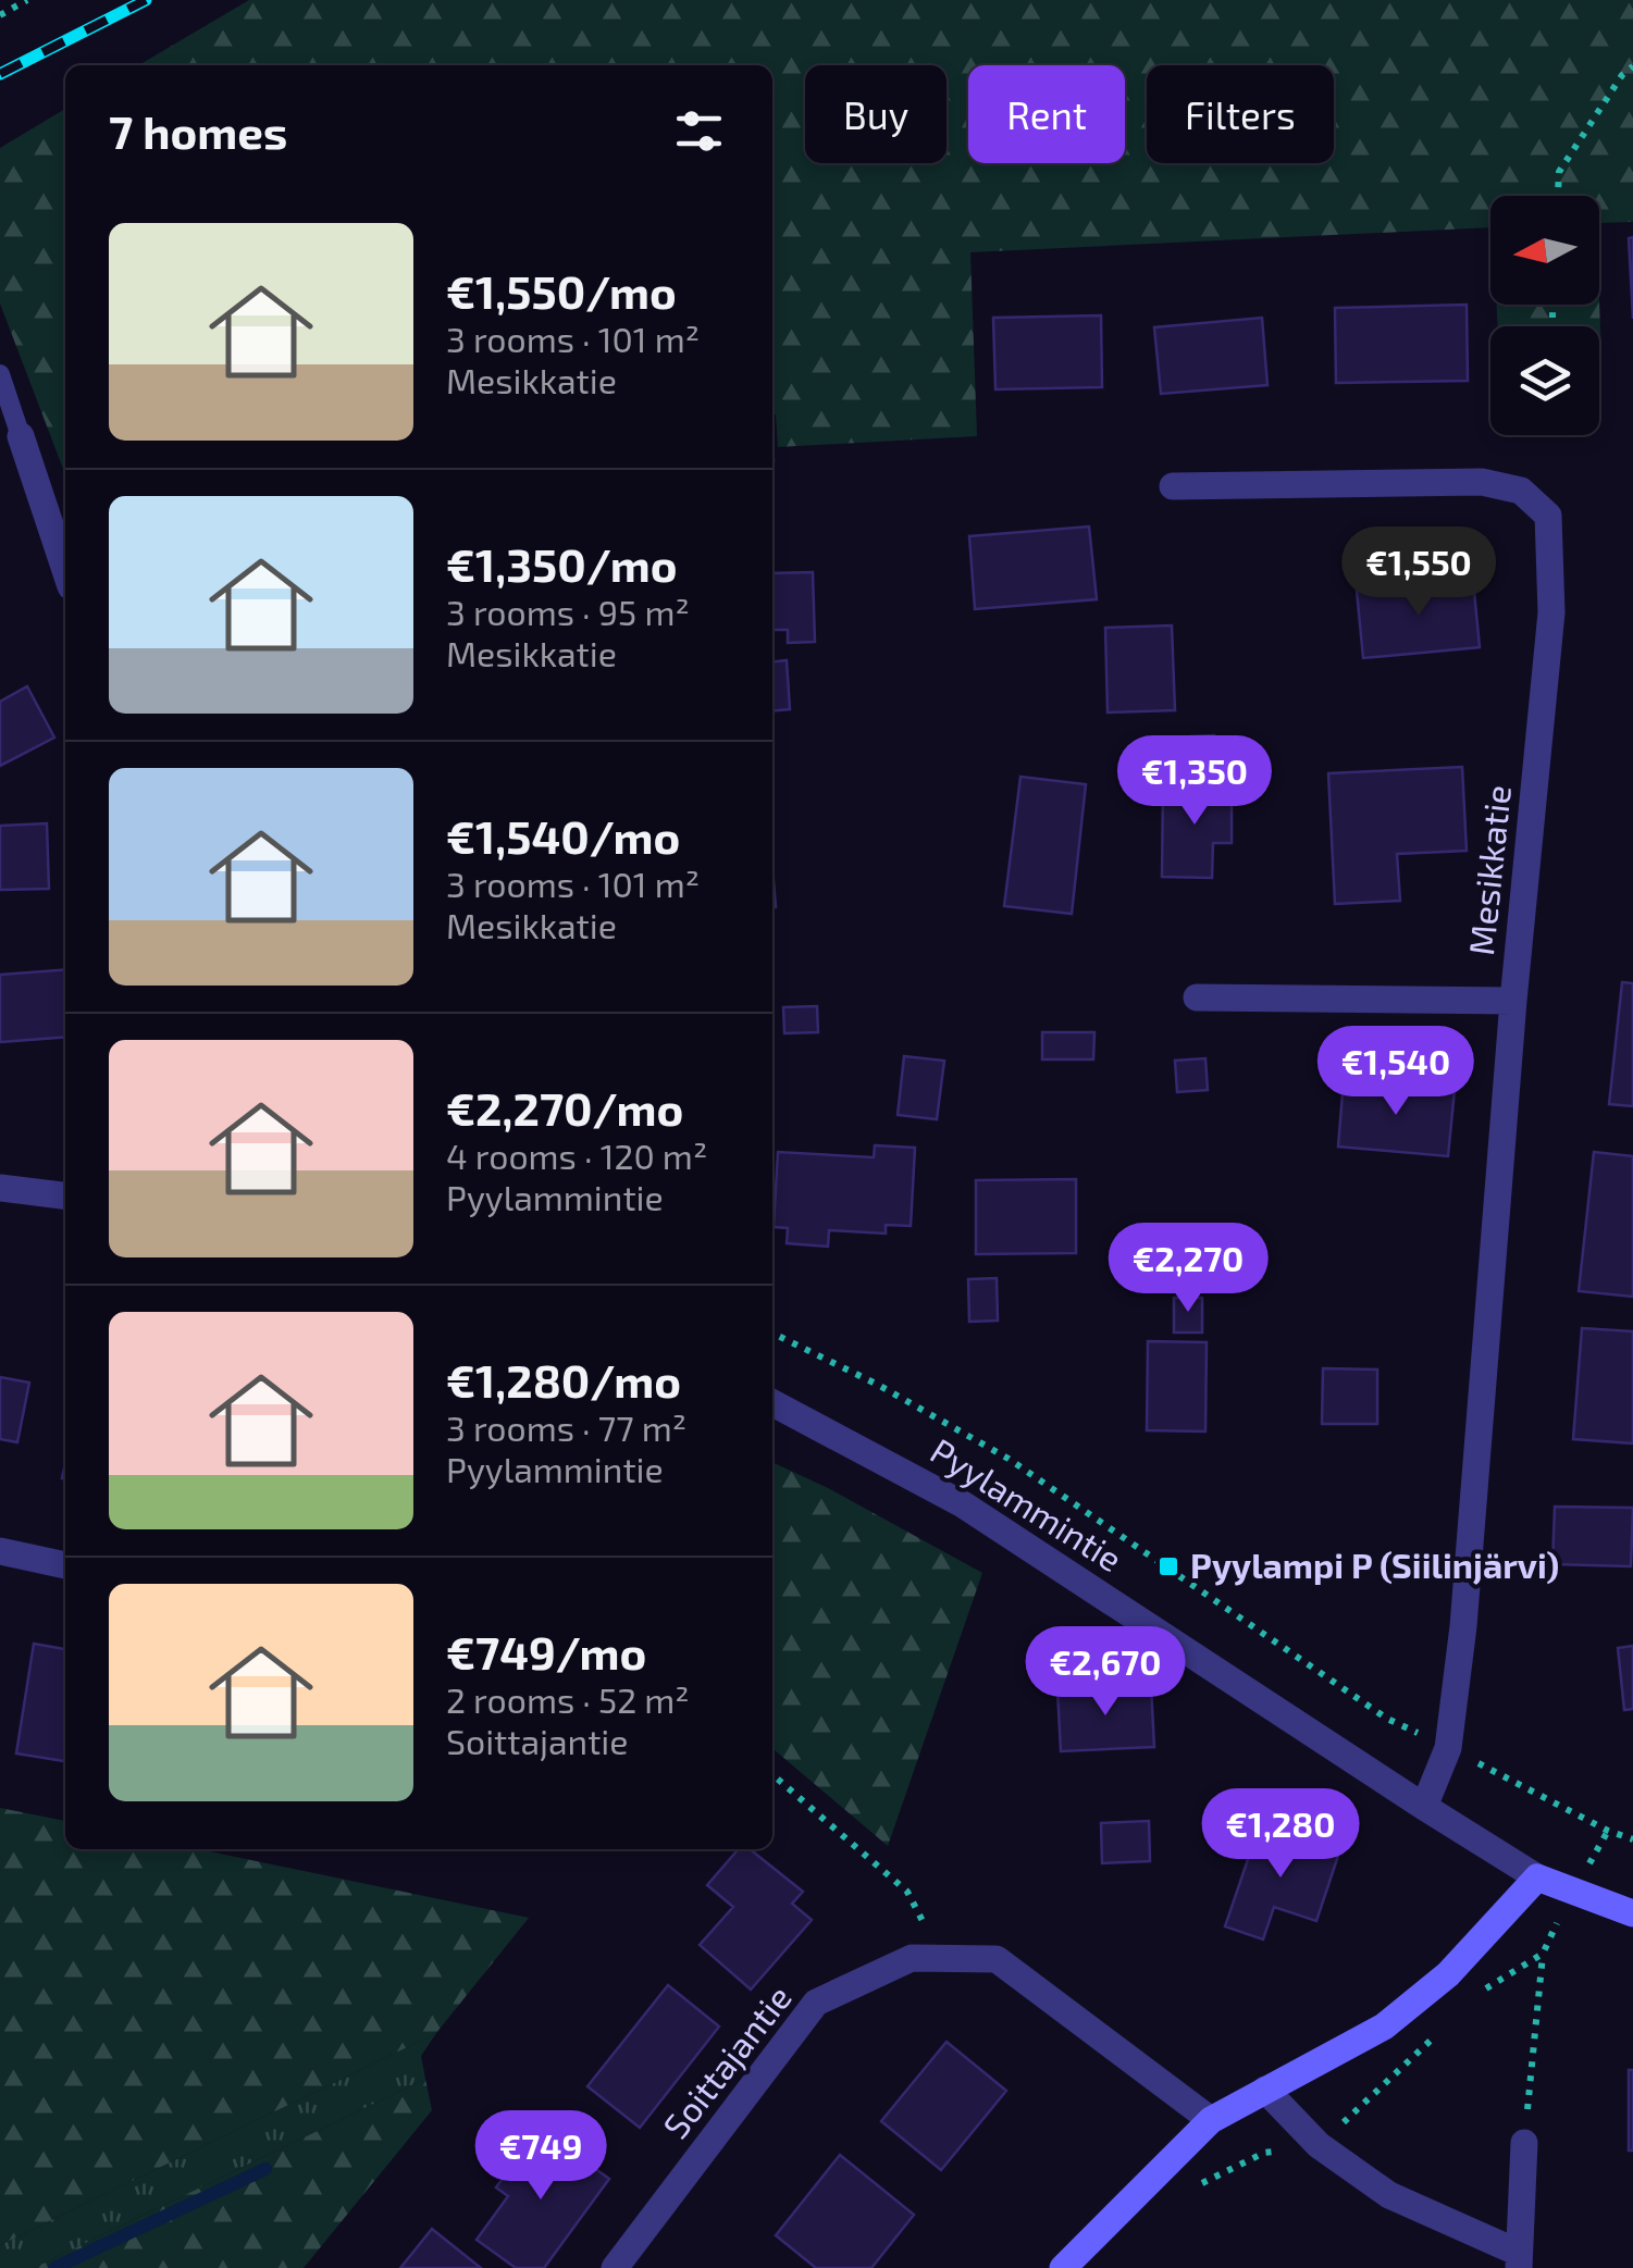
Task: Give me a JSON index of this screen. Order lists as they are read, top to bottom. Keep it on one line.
{"streets":{"street":["Mesikkatie","Pyylammintie","Soittajantie"]},"crossings":[["Mesikkatie","Pyylammintie"]],"places":{"transit":["Pyylampi P (Siilinjärvi)"]},"north":"left","page":{"chip":["Buy","Rent","Filters"],"heading":"7 homes","list":[{"name":"€1,550/mo","note":"3 rooms · 101 m² · Mesikkatie"},{"name":"€1,350/mo","note":"3 rooms · 95 m² · Mesikkatie"},{"name":"€1,540/mo","note":"3 rooms · 101 m² · Mesikkatie"},{"name":"€2,270/mo","note":"4 rooms · 120 m² · Pyylammintie"},{"name":"€1,280/mo","note":"3 rooms · 77 m² · Pyylammintie"},{"name":"€749/mo","note":"2 rooms · 52 m² · Soittajantie"}],"price":["€1,550","€1,350","€1,540","€2,270","€2,670","€1,280","€749"]}}
